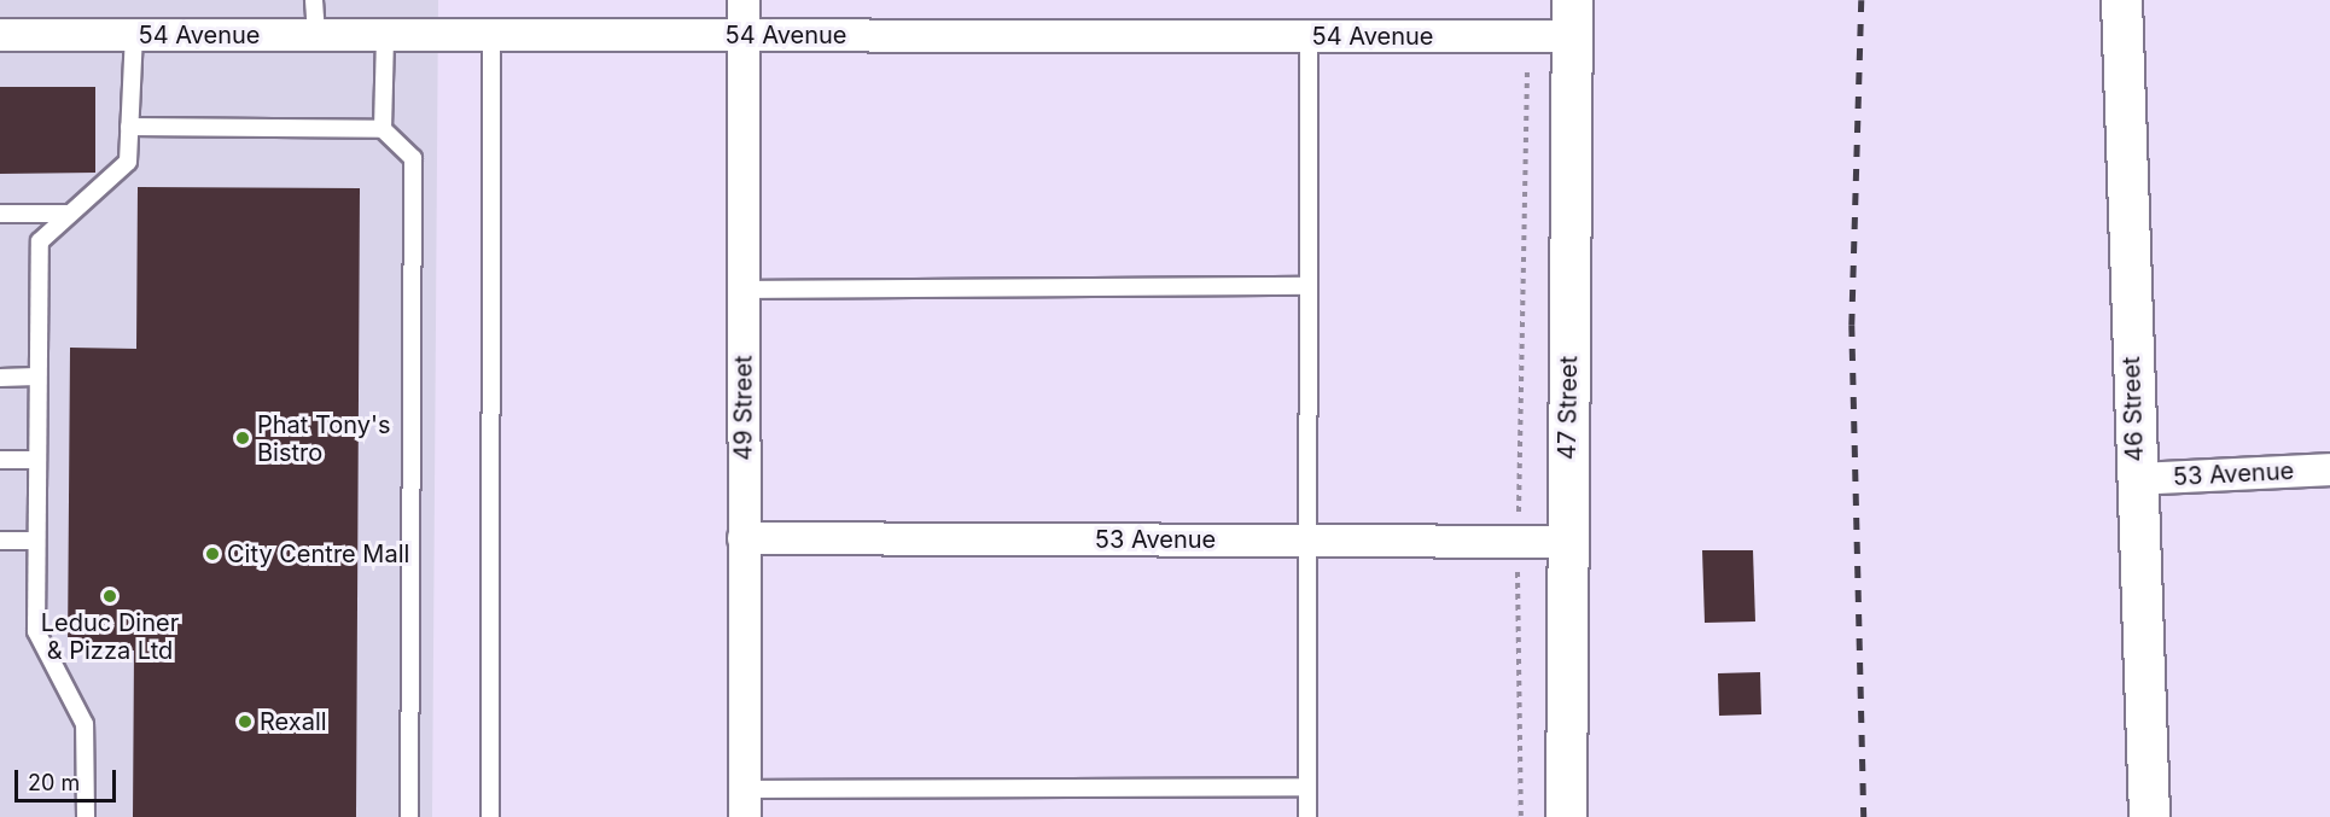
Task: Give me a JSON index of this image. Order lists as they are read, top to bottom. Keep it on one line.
{"streets":{"main road":["47 Street","46 Street"],"street":["54 Avenue","49 Street","53 Avenue"]},"crossings":[["54 Avenue","49 Street"],["54 Avenue","47 Street"],["49 Street","53 Avenue"],["47 Street","53 Avenue"],["46 Street","53 Avenue"]],"places":["Phat Tony's Bistro","City Centre Mall","Leduc Diner & Pizza Ltd","Rexall"],"scale_bar":"20 m"}
